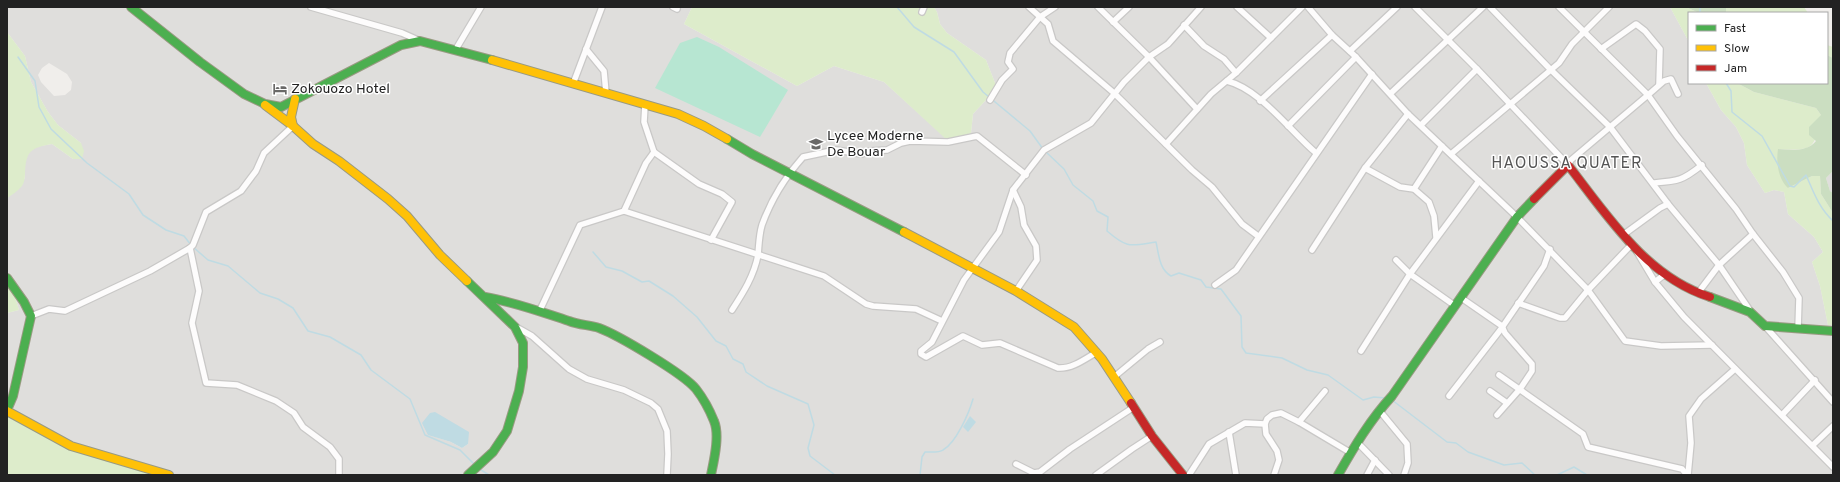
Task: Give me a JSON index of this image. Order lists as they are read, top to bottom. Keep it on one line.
{"districts":["HAOUSSA QUATER"],"places":{"hotel":["Zokouozo Hotel"],"school or university":["Lycee Moderne De Bouar"]},"legend":["Fast","Slow","Jam"]}
